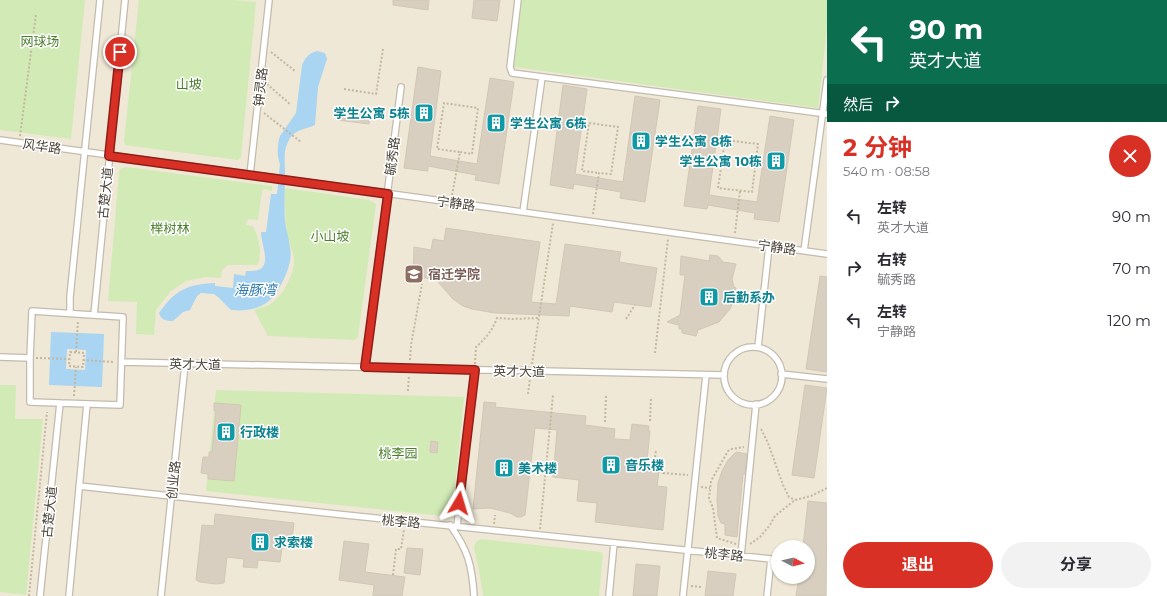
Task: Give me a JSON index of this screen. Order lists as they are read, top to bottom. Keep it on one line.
{"streets":{"lane":["钟灵路","风华路","毓秀路","古楚大道","宁静路","英才大道","创业路","桃李路"]},"crossings":[["钟灵路","宁静路"],["风华路","古楚大道"],["风华路","宁静路"],["毓秀路","宁静路"],["毓秀路","英才大道"],["古楚大道","宁静路"],["英才大道","创业路"],["创业路","桃李路"]],"water":["海豚湾"],"parks":["网球场","山坡","榉树林","小山坡","桃李园"],"places":{"building":["学生公寓 5栋","学生公寓 6栋","学生公寓 8栋","学生公寓 10栋","后勤系办","行政楼","音乐楼","美术楼","求索楼"],"school or university":["宿迁学院"]},"north":"right","page":{"turn":["90 m","英才大道"],"then":"然后","heading":["2 分钟","540 m · 08:58"],"list":[{"name":"左转","note":"英才大道","value":"90 m"},{"name":"右转","note":"毓秀路","value":"70 m"},{"name":"左转","note":"宁静路","value":"120 m"}],"buttons":["退出","分享"]}}
